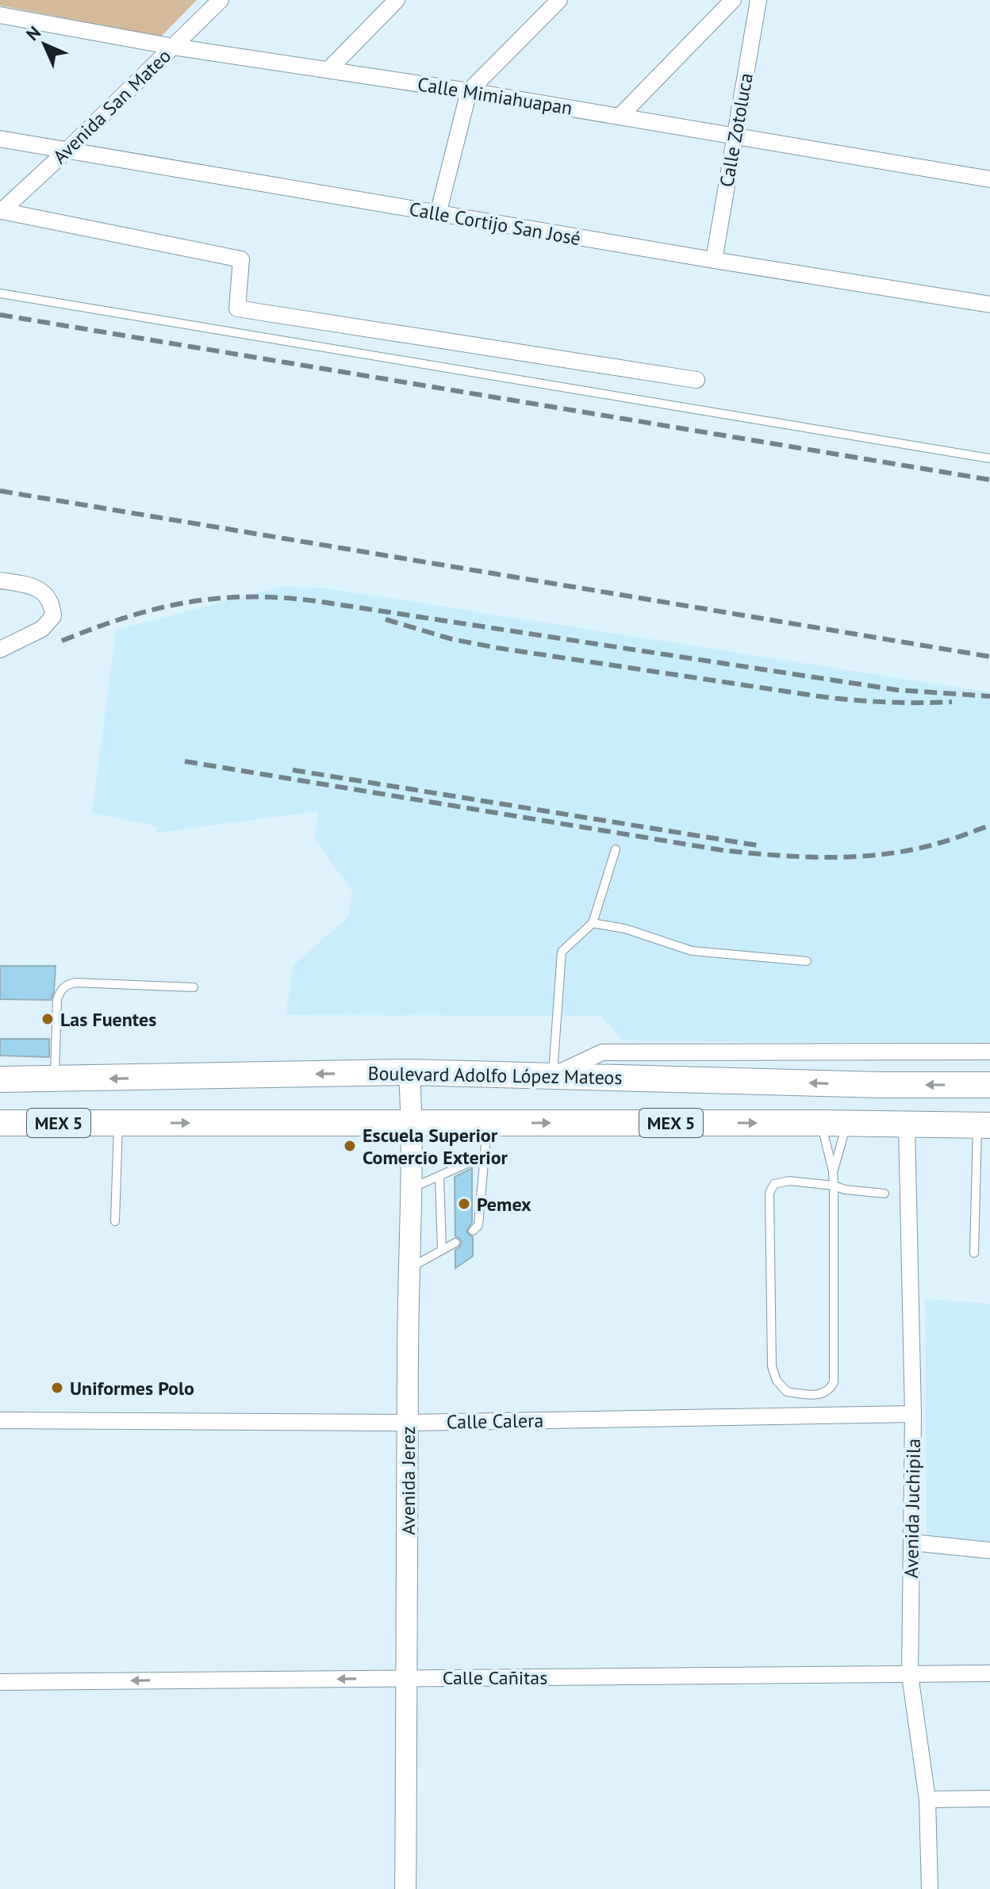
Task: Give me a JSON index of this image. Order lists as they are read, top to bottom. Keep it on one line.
{"streets":{"main road":["Boulevard Adolfo López Mateos","MEX 5"],"street":["Calle Mimiahuapan","Avenida San Mateo","Calle Zotoluca","Calle Cortijo San José","Calle Calera","Avenida Jerez","Avenida Juchipila","Calle Cañitas"]},"crossings":[["Calle Mimiahuapan","Avenida San Mateo"],["Calle Mimiahuapan","Calle Zotoluca"],["Avenida San Mateo","Calle Cortijo San José"],["Calle Zotoluca","Calle Cortijo San José"],["Boulevard Adolfo López Mateos","Avenida Jerez"],["MEX 5","Avenida Jerez"],["MEX 5","Avenida Juchipila"],["Calle Calera","Avenida Jerez"],["Calle Calera","Avenida Juchipila"],["Avenida Jerez","Calle Cañitas"],["Avenida Juchipila","Calle Cañitas"]],"one_way":["Calle Cañitas"],"places":["Las Fuentes","Escuela Superior Comercio Exterior","Pemex","Uniformes Polo"],"north":"top left"}
